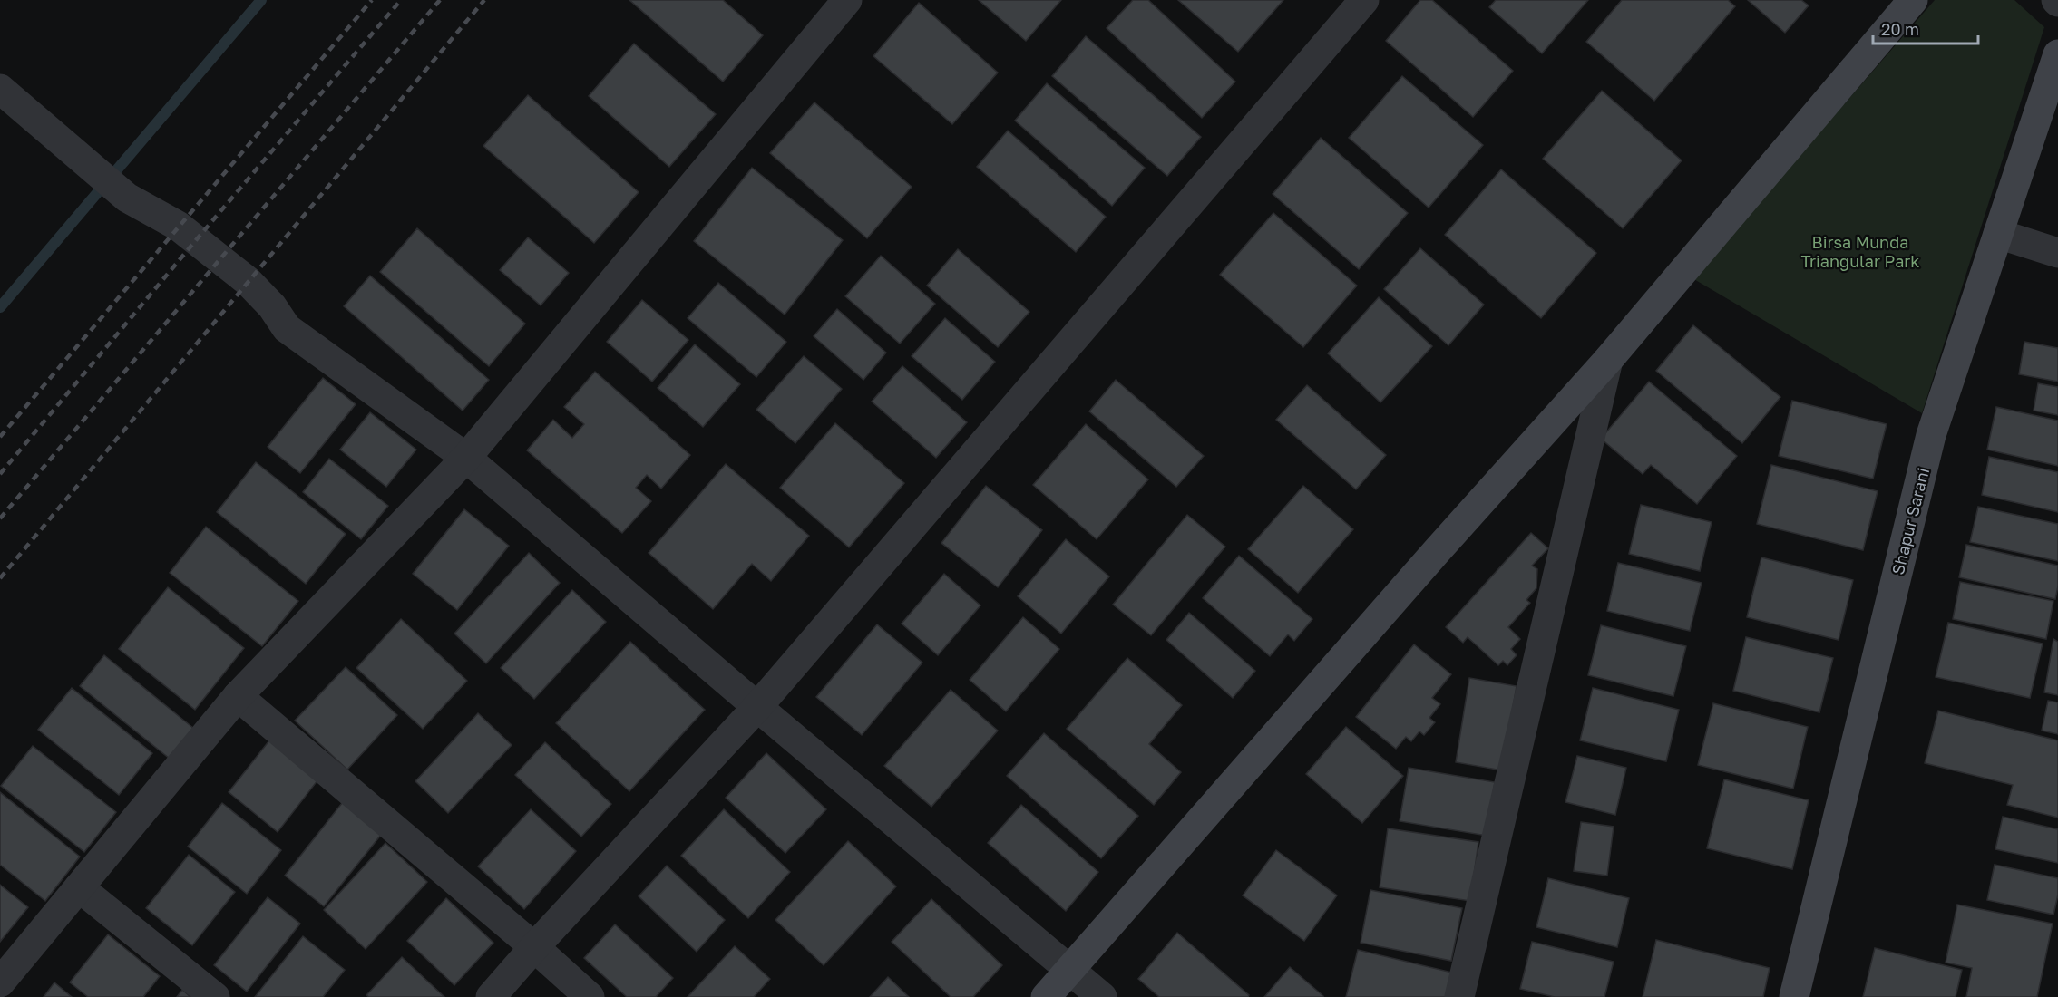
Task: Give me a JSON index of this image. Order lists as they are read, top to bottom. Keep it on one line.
{"streets":{"street":["Shapur Sarani"]},"parks":["Birsa Munda Triangular Park"],"scale_bar":"20 m"}
